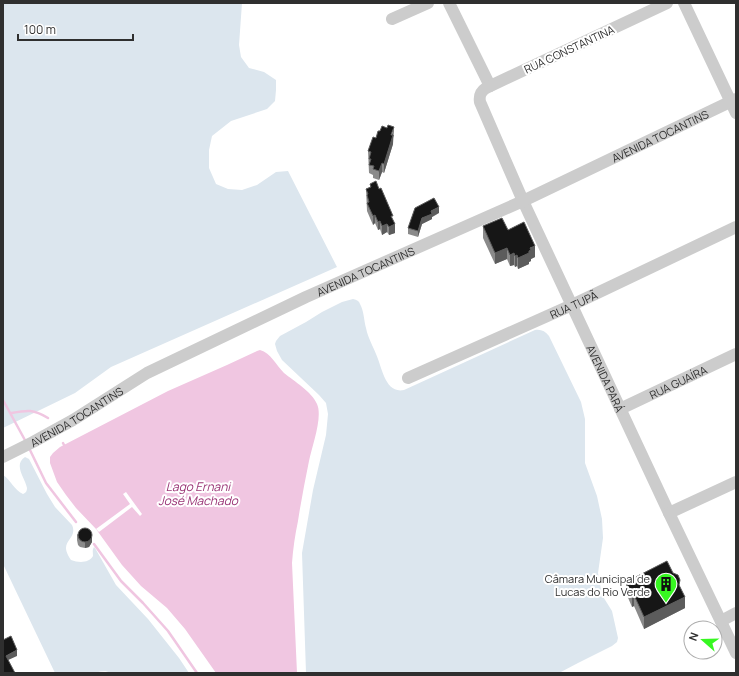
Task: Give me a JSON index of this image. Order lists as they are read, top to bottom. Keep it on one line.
{"streets":{"street":["RUA CONSTANTINA","AVENIDA TOCANTINS","RUA TUPÃ","AVENIDA PARÁ","RUA GUAÍRA"]},"crossings":[["RUA CONSTANTINA","AVENIDA PARÁ"],["AVENIDA TOCANTINS","AVENIDA PARÁ"],["RUA TUPÃ","AVENIDA PARÁ"],["AVENIDA PARÁ","RUA GUAÍRA"]],"water":["Lago Ernani José Machado"],"places":{"building":["Câmara Municipal de Lucas do Rio Verde"]},"scale_bar":"100 m","north":"left"}
